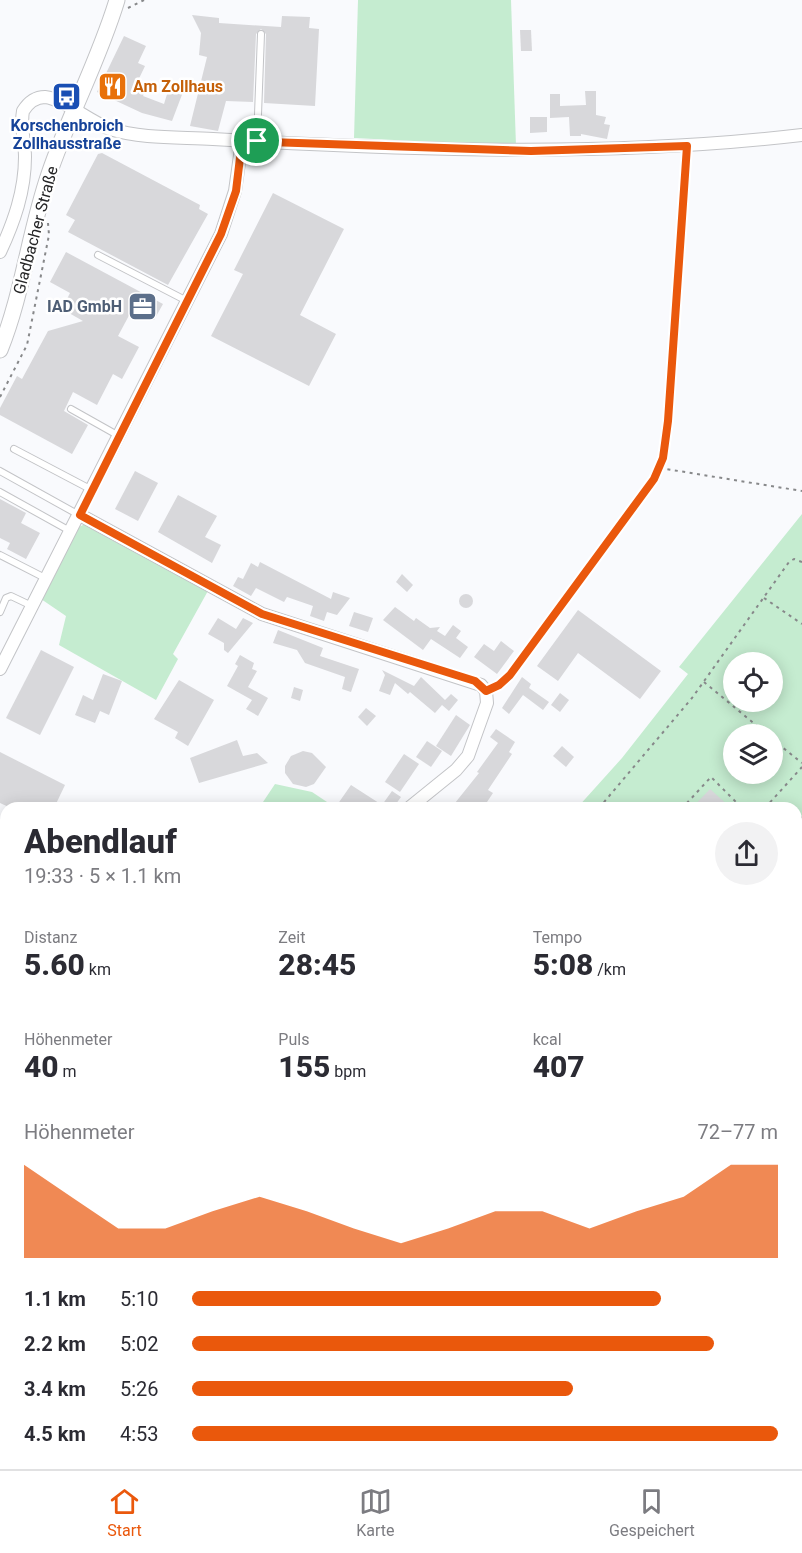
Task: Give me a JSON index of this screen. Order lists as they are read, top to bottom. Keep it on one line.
{"streets":{"street":["Gladbacher Straße"]},"places":{"restaurant":["Am Zollhaus"],"bus stop":["Korschenbroich Zollhausstraße"],"office":["IAD GmbH"]},"page":{"heading":["Abendlauf","19:33 · 5 × 1.1 km"],"stats":[["Distanz","5.60 km"],["Zeit","28:45"],["Tempo","5:08 /km"],["Höhenmeter","40 m"],["Puls","155 bpm"],["kcal","407"]],"chart":["Höhenmeter","72–77 m"],"list":[{"name":"1.1 km","note":"5:10"},{"name":"2.2 km","note":"5:02"},{"name":"3.4 km","note":"5:26"},{"name":"4.5 km","note":"4:53"}],"tabs":["Start","Karte","Gespeichert"]}}
